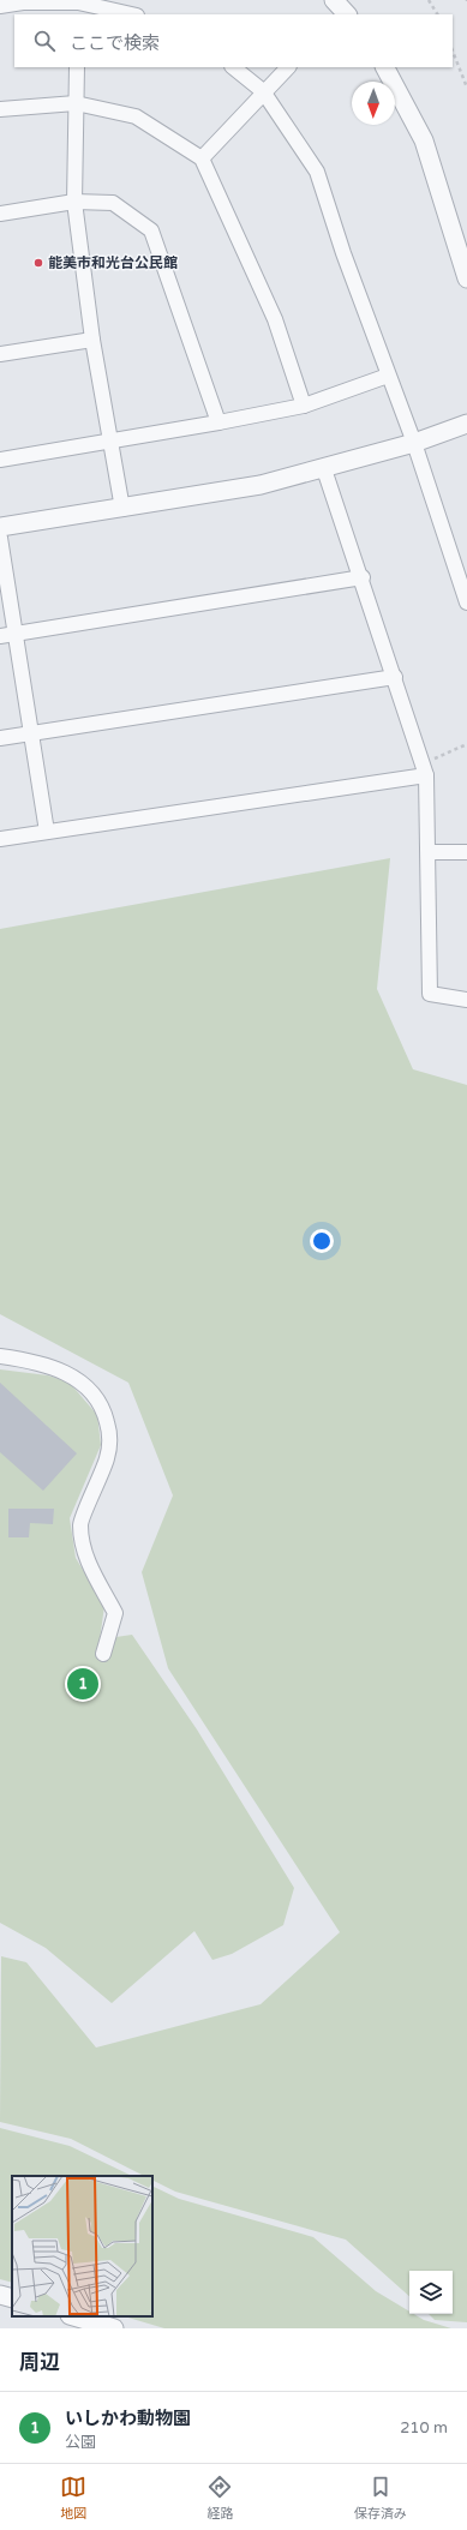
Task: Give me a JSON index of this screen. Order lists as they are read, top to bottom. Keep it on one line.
{"places":["能美市和光台公民館"],"north":"bottom","page":{"search":"ここで検索","pins":"1","heading":"周辺","list":[{"mark":"1","name":"いしかわ動物園","note":"公園","value":"210 m"}],"nav":["地図","経路","保存済み"]}}
